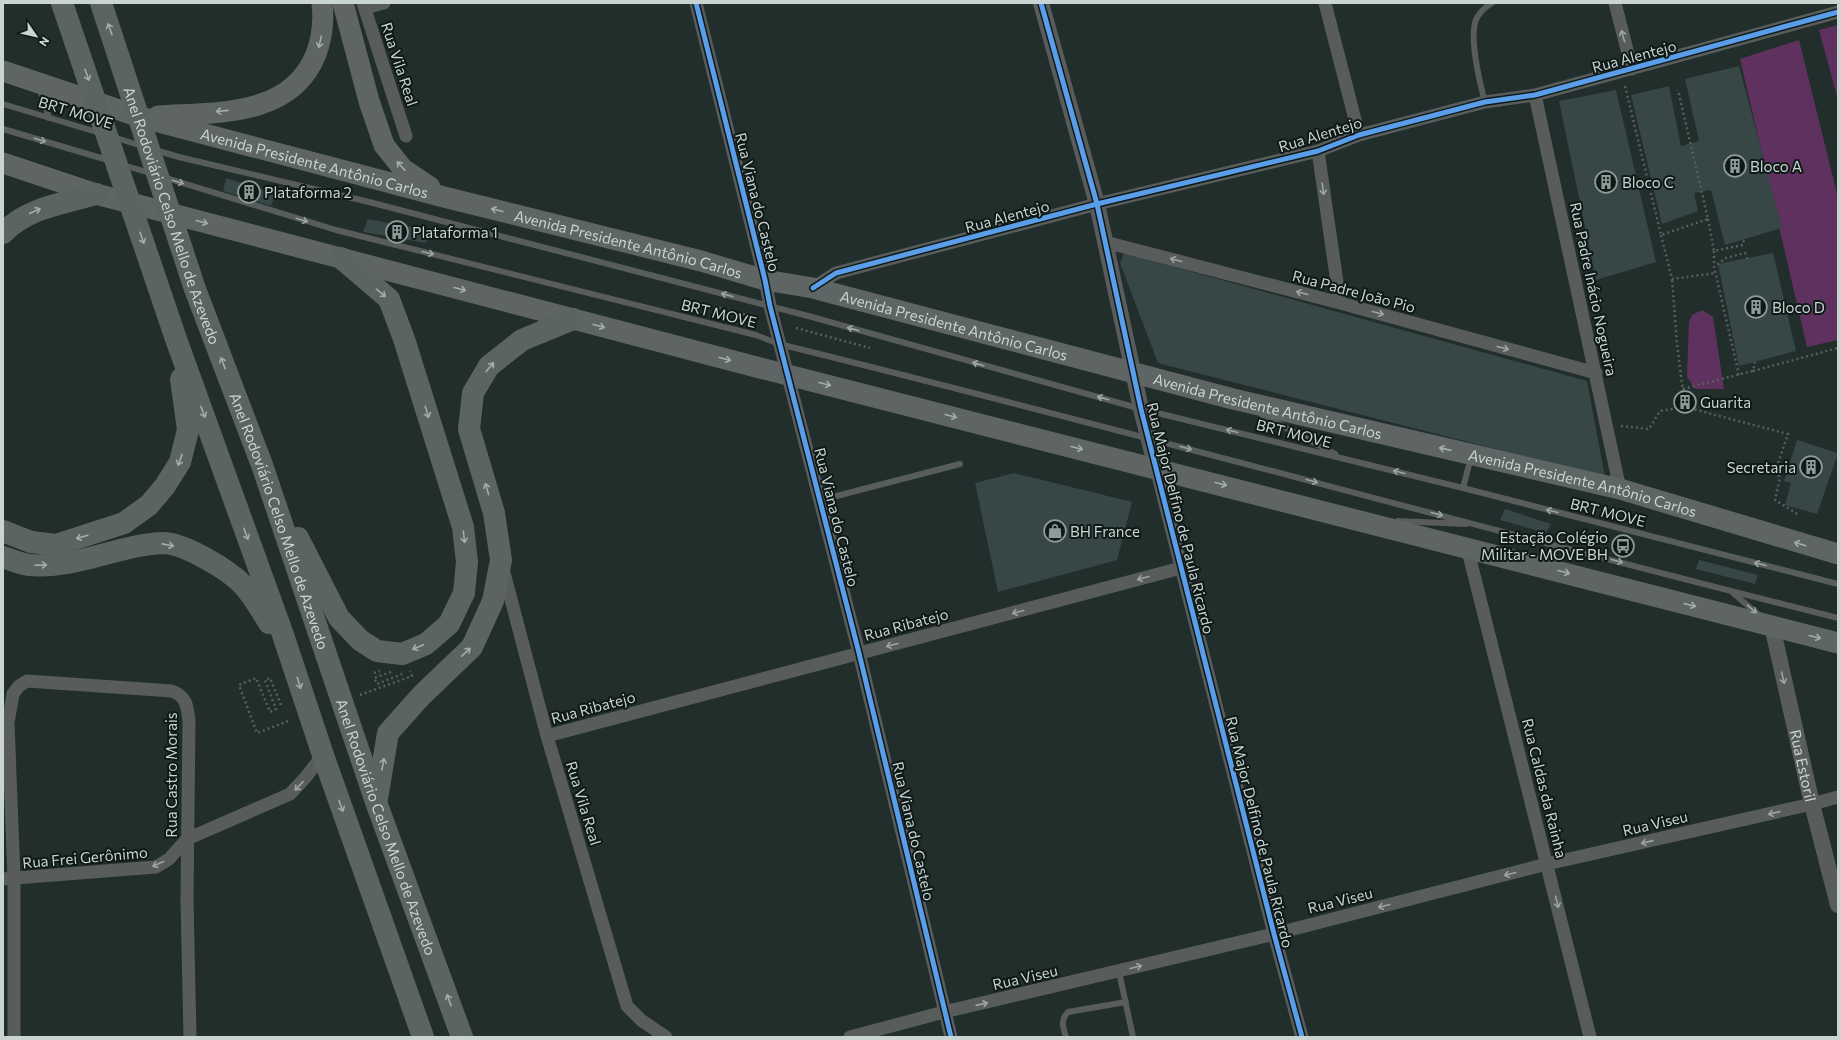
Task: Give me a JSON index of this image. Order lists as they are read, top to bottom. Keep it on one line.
{"streets":{"highway":["Avenida Presidente Antônio Carlos","Anel Rodoviário Celso Mello de Azevedo"],"street":["Rua Alentejo","Rua Vila Real","Rua Viana do Castelo","Rua Padre Inácio Nogueira","Rua Padre João Pio","Rua Major Delfino de Paula Ricardo","Rua Ribatejo","Rua Estoril","Rua Castro Morais","Rua Caldas da Rainha","Rua Viseu","Rua Frei Gerônimo"],"lane":["BRT MOVE"]},"crossings":[["Rua Alentejo","Avenida Presidente Antônio Carlos"],["Rua Alentejo","Rua Padre Inácio Nogueira"],["Rua Alentejo","Rua Major Delfino de Paula Ricardo"],["Rua Vila Real","Rua Ribatejo"],["BRT MOVE","Rua Viana do Castelo"],["BRT MOVE","Rua Major Delfino de Paula Ricardo"],["BRT MOVE","Rua Estoril"],["Avenida Presidente Antônio Carlos","Rua Viana do Castelo"],["Avenida Presidente Antônio Carlos","Rua Padre Inácio Nogueira"],["Avenida Presidente Antônio Carlos","Rua Major Delfino de Paula Ricardo"],["Rua Viana do Castelo","Rua Ribatejo"],["Rua Viana do Castelo","Rua Viseu"],["Rua Padre Inácio Nogueira","Rua Padre João Pio"],["Rua Padre João Pio","Rua Major Delfino de Paula Ricardo"],["Rua Major Delfino de Paula Ricardo","Rua Ribatejo"],["Rua Major Delfino de Paula Ricardo","Rua Viseu"],["Rua Estoril","Rua Viseu"],["Rua Castro Morais","Rua Frei Gerônimo"],["Rua Caldas da Rainha","Rua Viseu"]],"one_way":["Rua Ribatejo","Rua Estoril","Rua Caldas da Rainha","Rua Frei Gerônimo"],"places":{"building":["Bloco A","Bloco C","Plataforma 2","Plataforma 1","Bloco D","Guarita","Secretaria"],"shop":["BH France"],"bus stop":["Estação Colégio Militar - MOVE BH"]},"north":"bottom right"}
